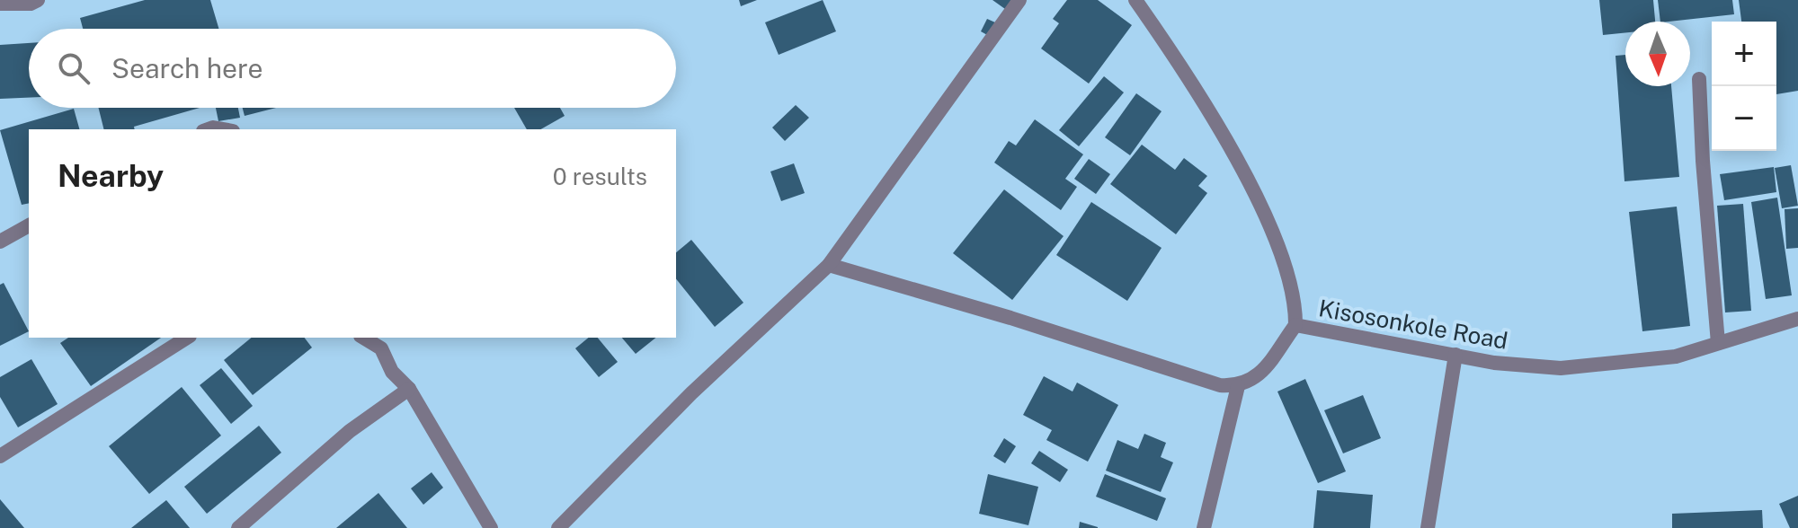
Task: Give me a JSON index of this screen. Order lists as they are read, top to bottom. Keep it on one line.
{"streets":{"street":["Kisosonkole Road"]},"north":"bottom","page":{"map_buttons":["+","−"],"search":"Search here","heading":["Nearby","0 results"]}}
